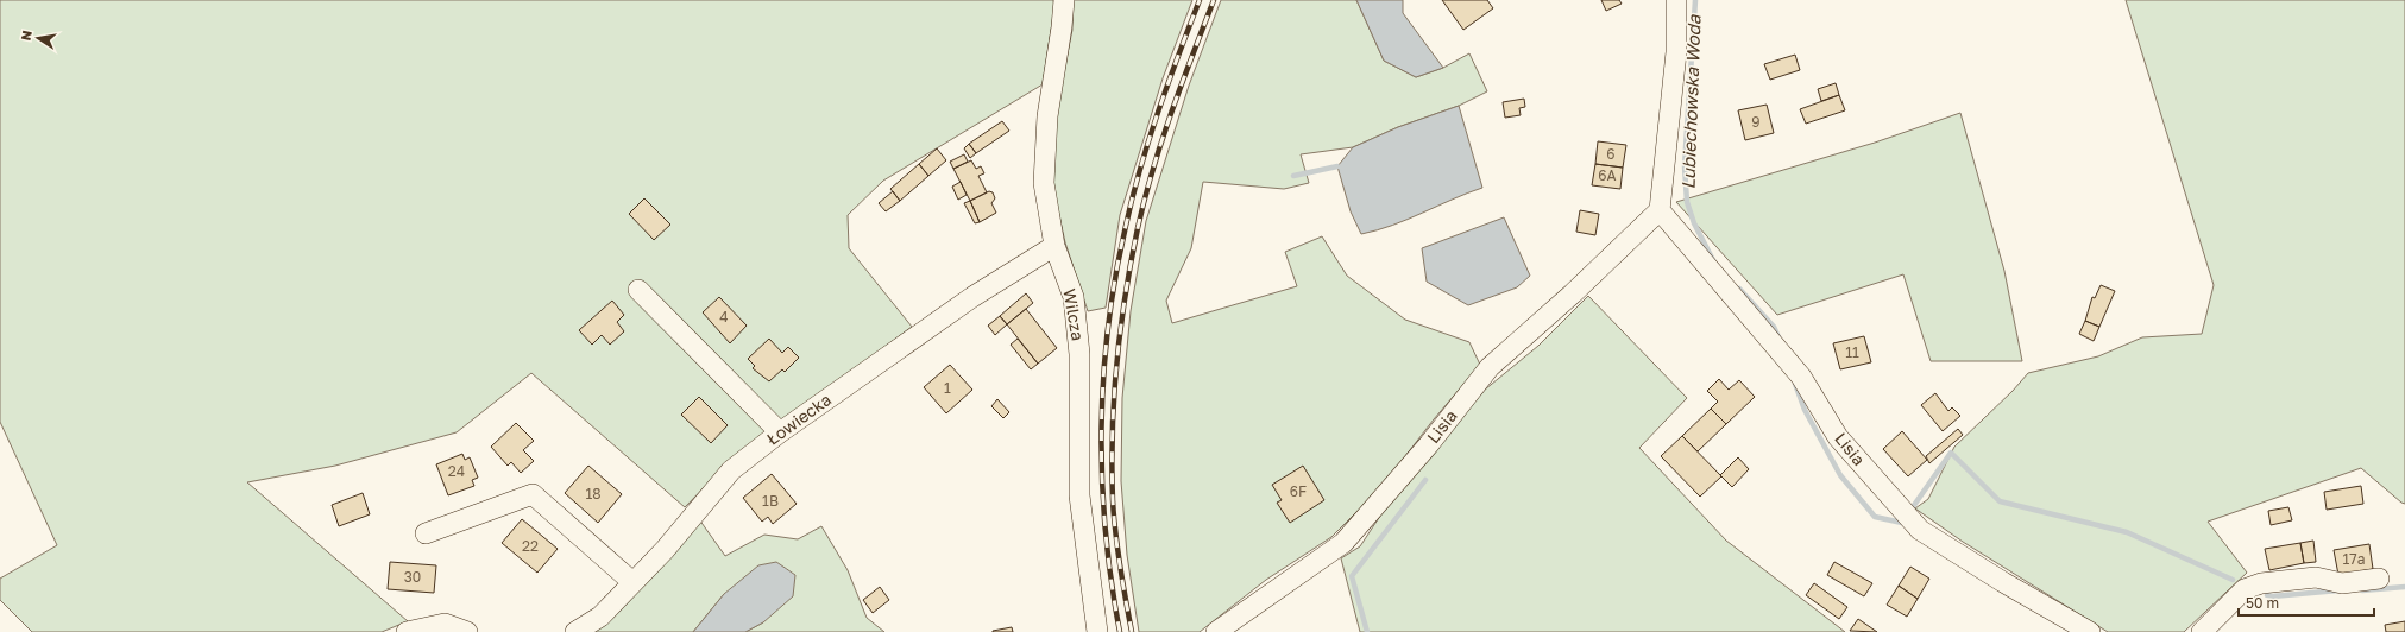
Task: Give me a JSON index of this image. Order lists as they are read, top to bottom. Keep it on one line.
{"streets":{"street":["Wilcza","Łowiecka","Lisia"]},"crossings":[["Wilcza","Łowiecka"]],"water":["Lubiechowska Woda"],"house_numbers":["9","6","6A","4","11","1","24","6F","18","1B","22","17a","30"],"scale_bar":"50 m","north":"left"}
